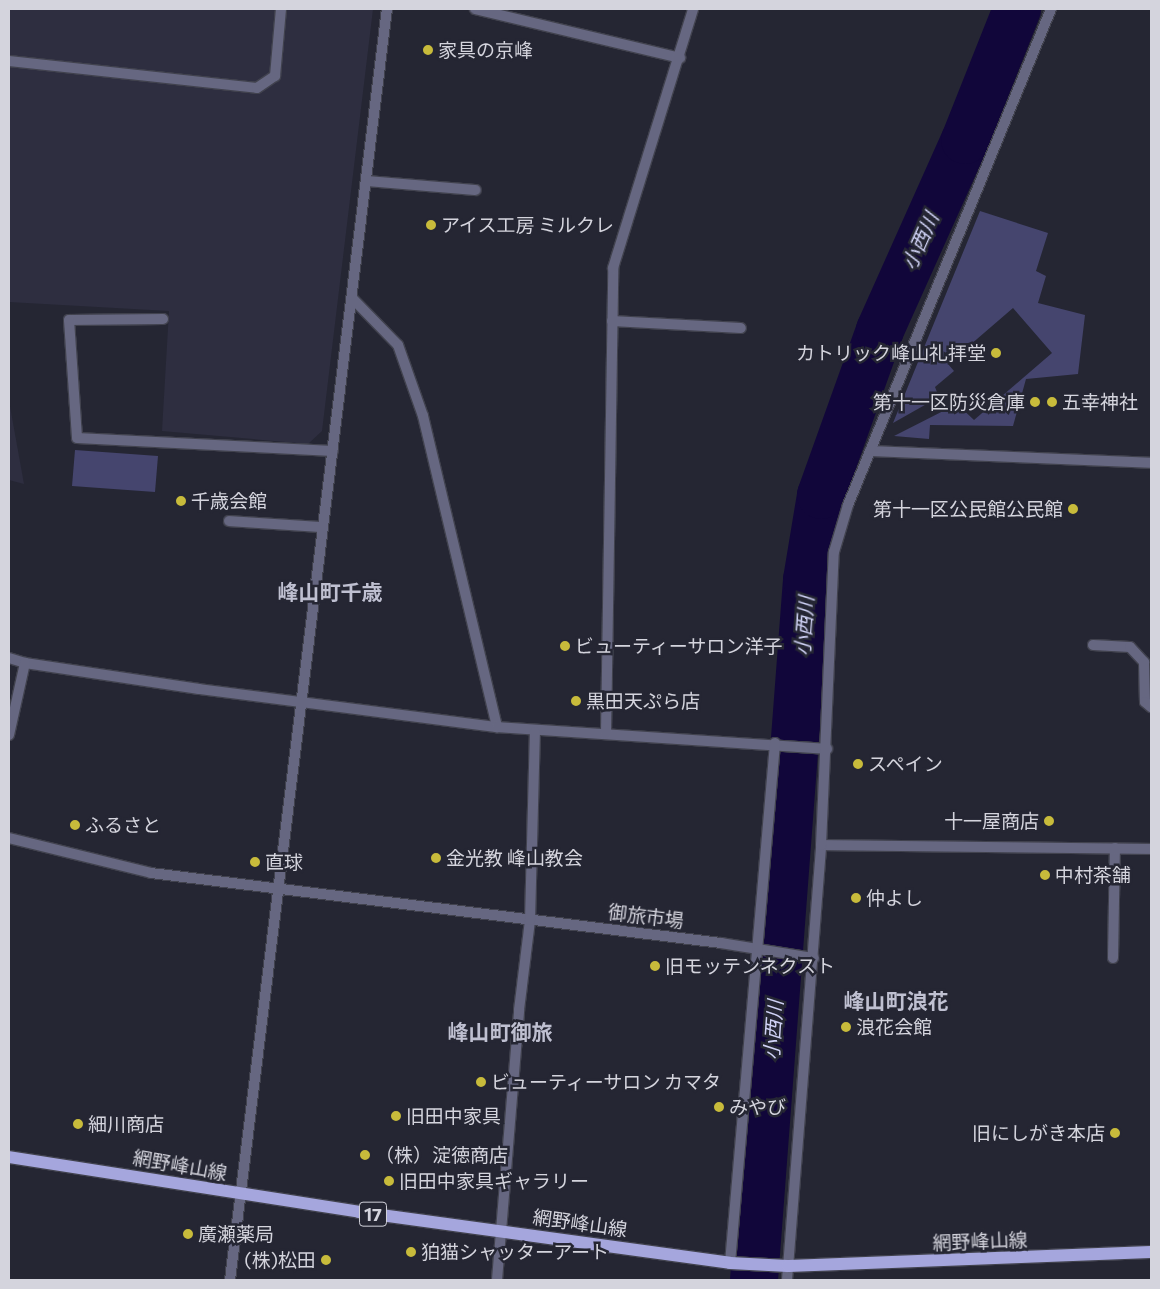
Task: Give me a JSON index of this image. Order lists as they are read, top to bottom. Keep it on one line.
{"streets":{"main road":["網野峰山線","17"],"street":["御旅市場"]},"districts":["峰山町千歳","峰山町浪花","峰山町御旅"],"water":["小西川"],"places":["家具の京峰","アイス工房 ミルクレ","カトリック峰山礼拝堂","第十一区防災倉庫","五幸神社","千歳会館","第十一区公民館公民館","ビューティーサロン洋子","黒田天ぷら店","スペイン","十一屋商店","ふるさと","金光教 峰山教会","直球","中村茶舗","仲よし","旧モッテンネクスト","浪花会館","ビューティーサロン カマタ","みやび","旧田中家具","細川商店","旧にしがき本店","（株）淀徳商店","旧田中家具ギャラリー","廣瀬薬局","狛猫シャッターアート","(株)松田"]}
